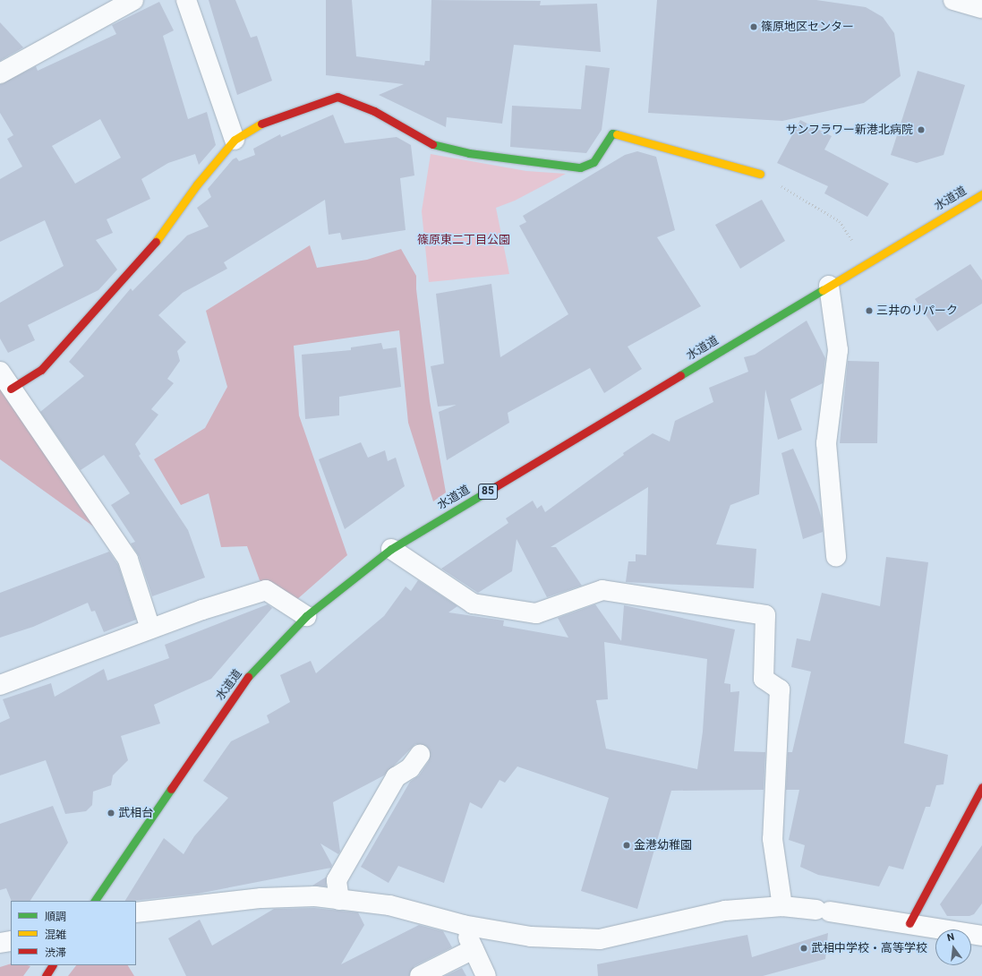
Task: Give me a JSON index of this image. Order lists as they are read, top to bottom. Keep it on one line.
{"streets":{"main road":["水道道","85"]},"parks":["篠原東二丁目公園"],"places":["篠原地区センター","サンフラワー新港北病院","三井のリパーク","武相台","金港幼稚園","武相中学校・高等学校"],"legend":["順調","混雑","渋滞"],"north":"top"}
